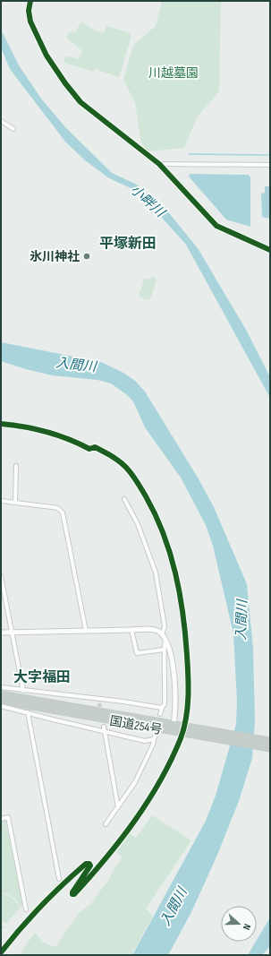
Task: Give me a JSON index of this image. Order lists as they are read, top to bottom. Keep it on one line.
{"streets":{"highway":["国道254号"]},"districts":["平塚新田","大字福田"],"water":["小畔川","入間川"],"parks":["川越墓園"],"places":["氷川神社"],"north":"right"}
